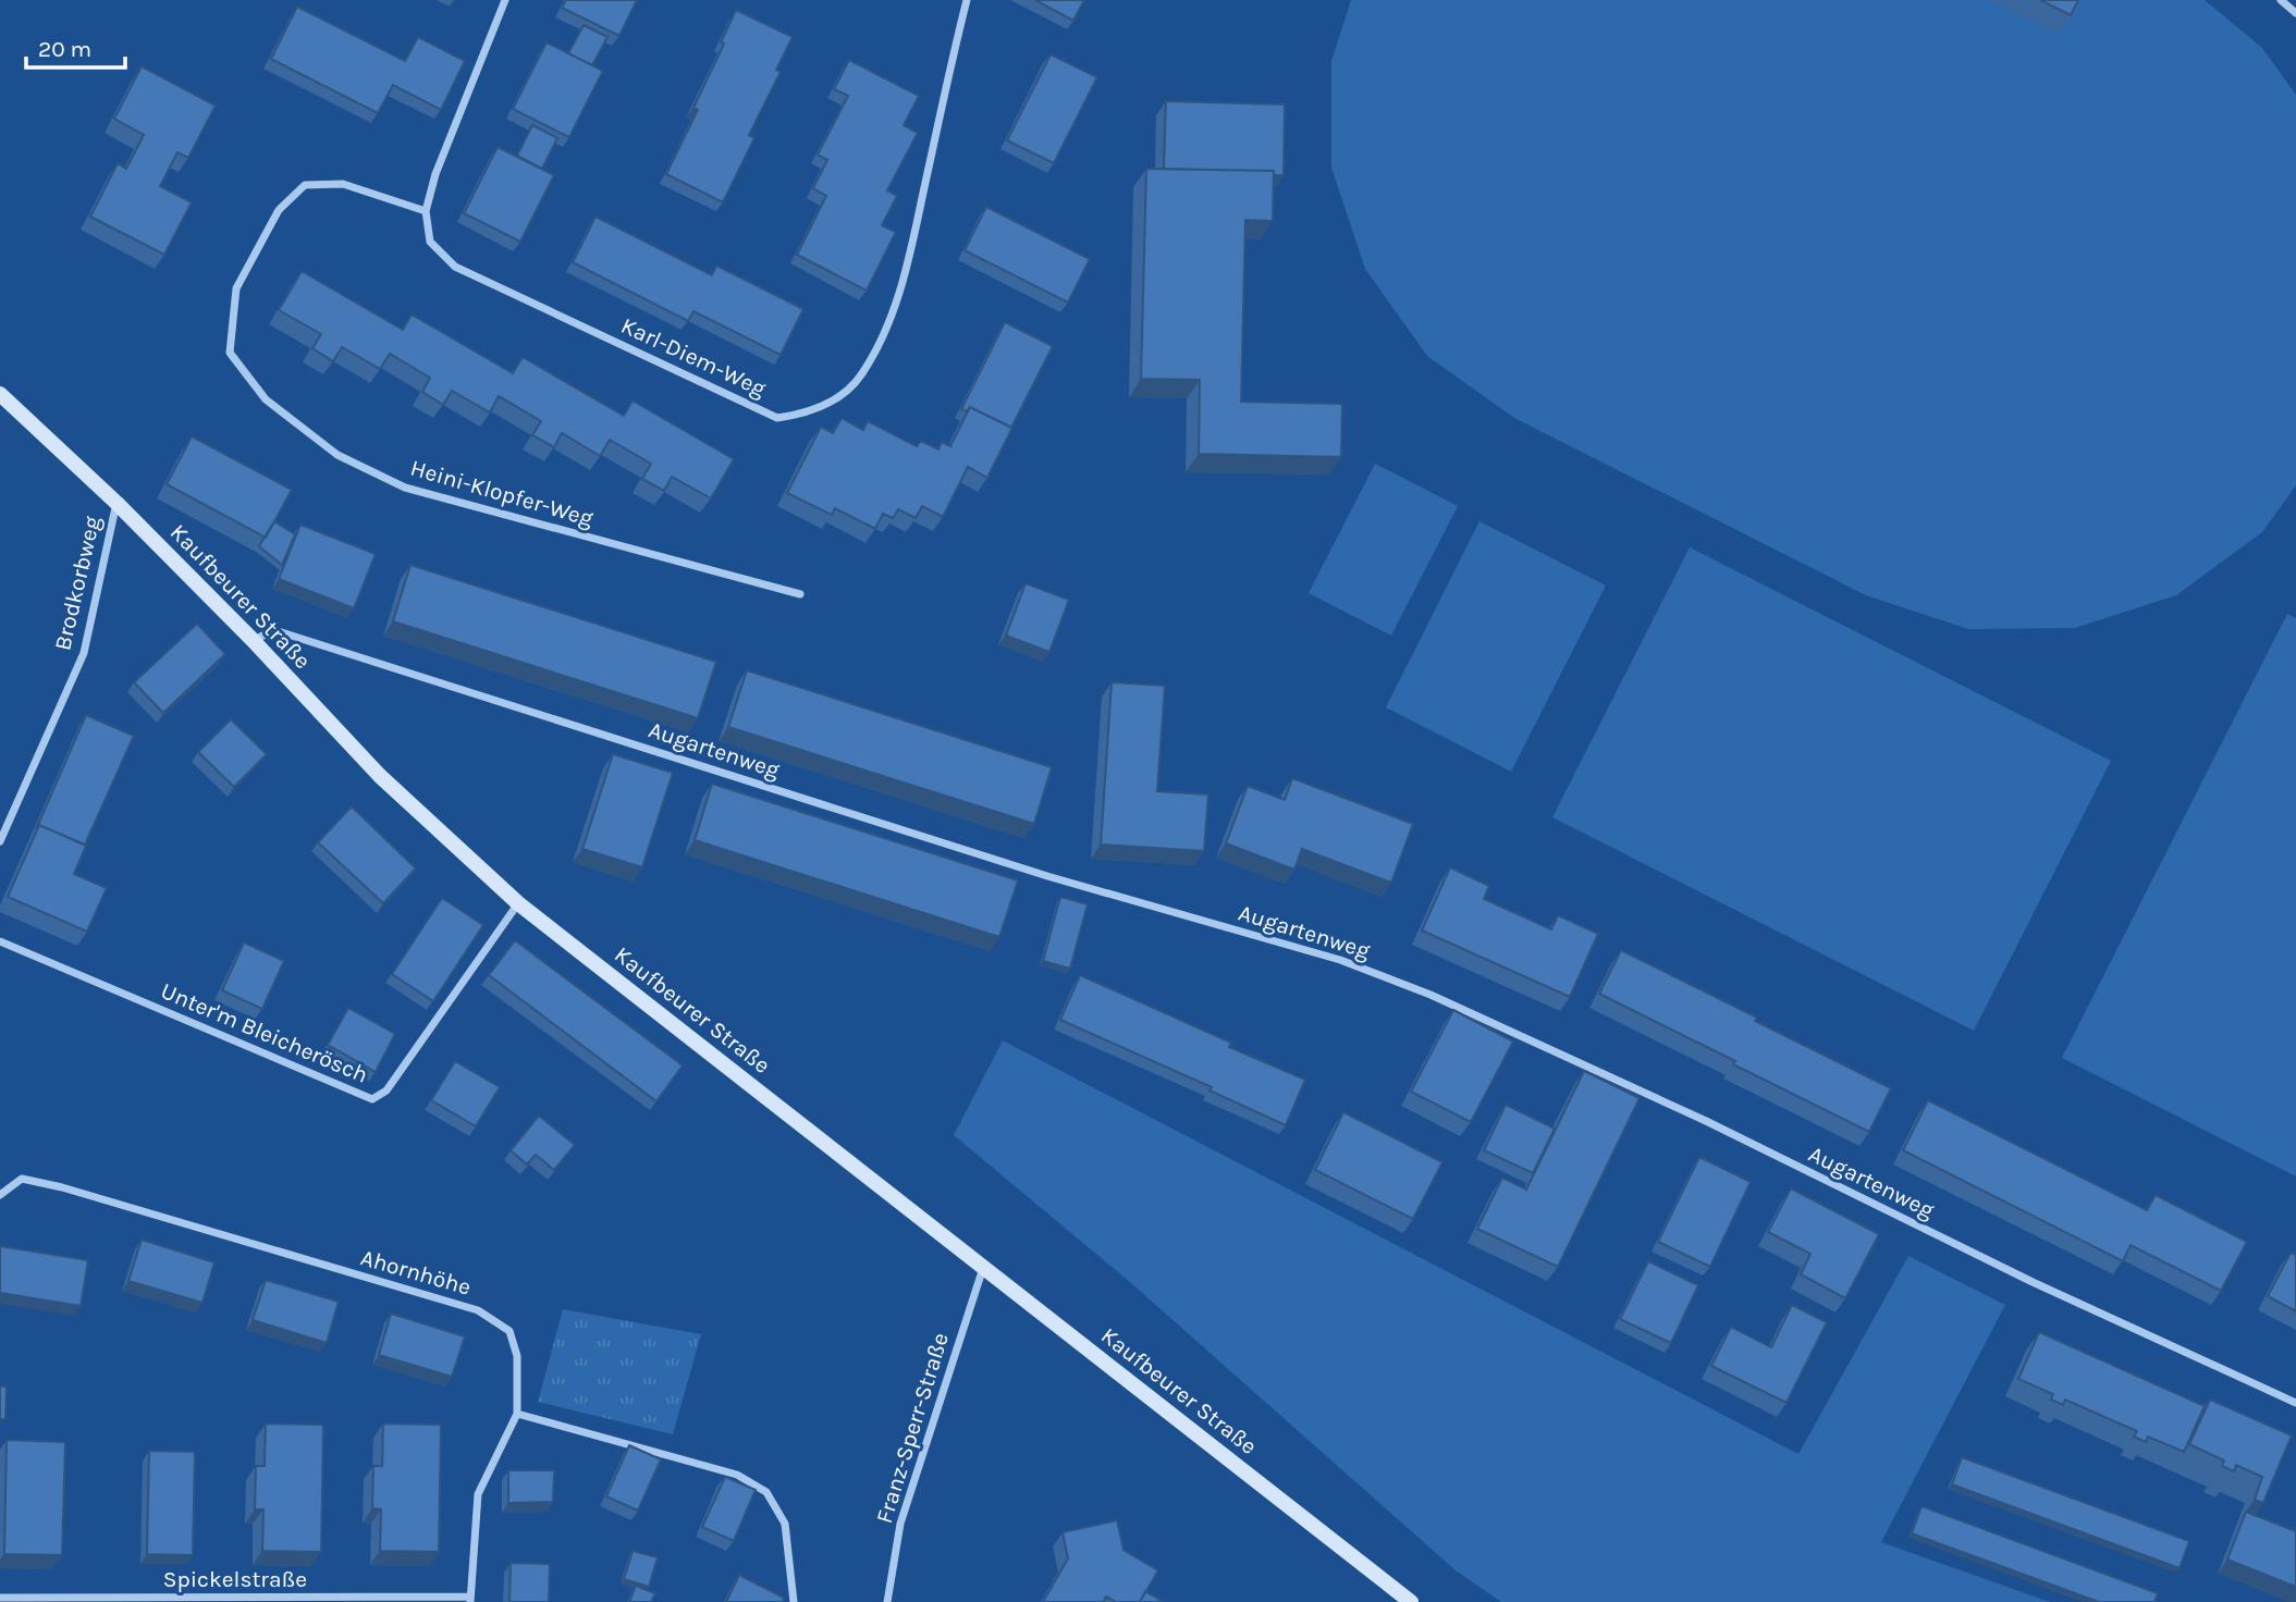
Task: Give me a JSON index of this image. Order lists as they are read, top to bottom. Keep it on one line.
{"streets":{"street":["Karl-Diem-Weg","Heini-Klopfer-Weg","Brodkorbweg","Kaufbeurer Straße","Augartenweg","Unter'm Bleicherösch","Ahornhöhe","Franz-Sperr-Straße","Spickelstraße"]},"crossings":[["Karl-Diem-Weg","Heini-Klopfer-Weg"],["Brodkorbweg","Kaufbeurer Straße"],["Kaufbeurer Straße","Augartenweg"],["Kaufbeurer Straße","Unter'm Bleicherösch"],["Kaufbeurer Straße","Franz-Sperr-Straße"]],"scale_bar":"20 m"}
